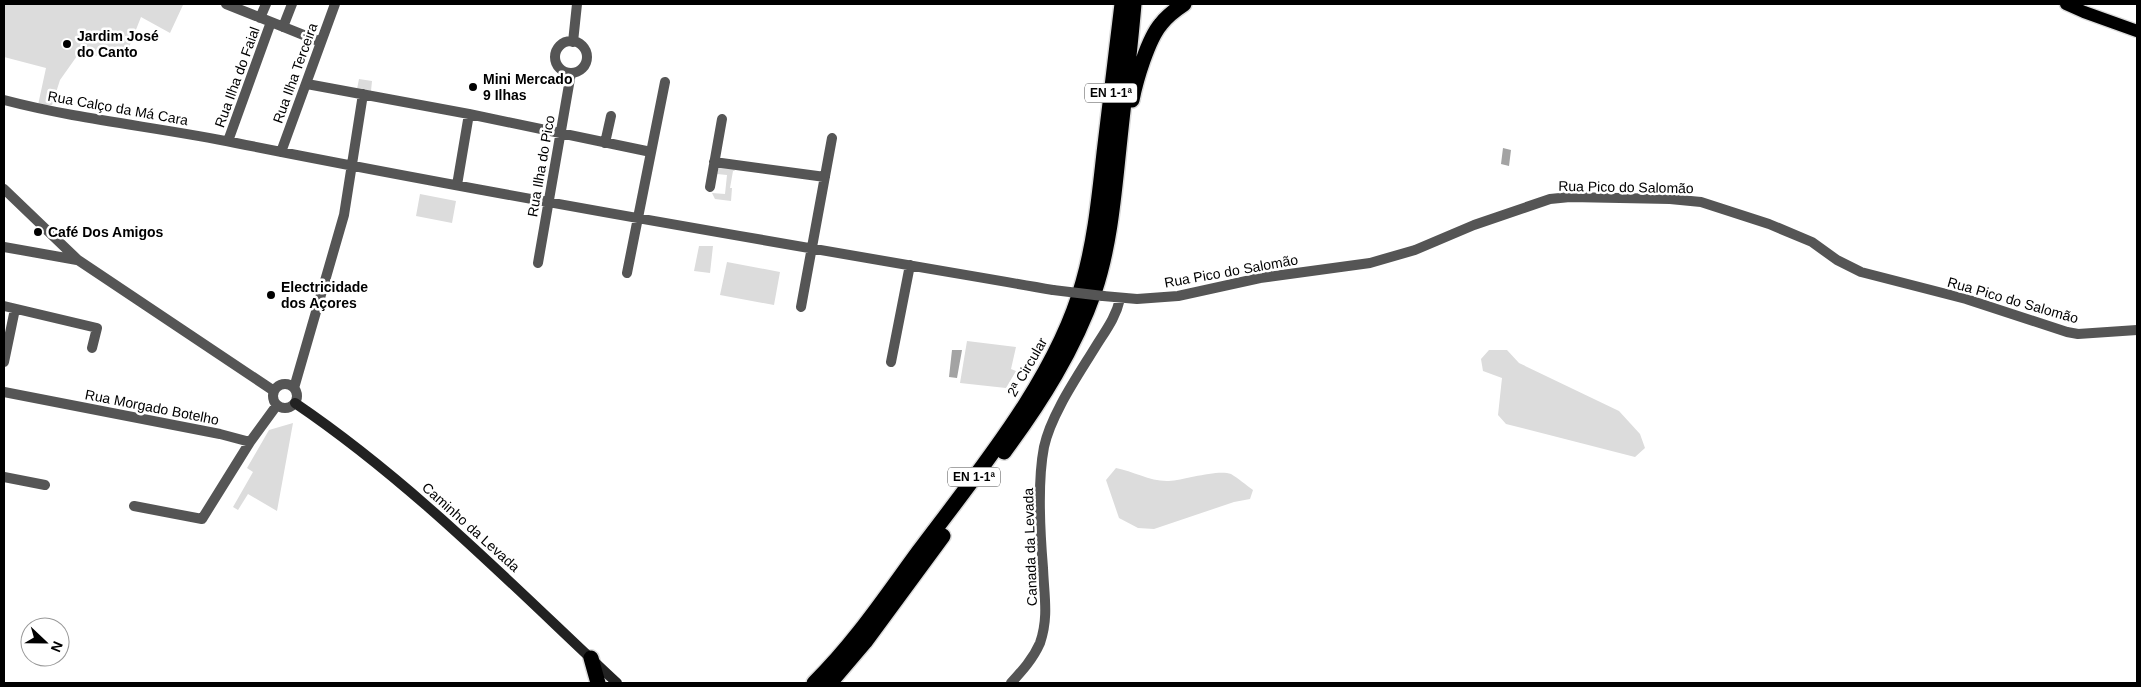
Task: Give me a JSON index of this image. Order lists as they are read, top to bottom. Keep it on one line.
{"streets":{"highway":["EN 1-1ª","2ª Circular"],"street":["Rua Ilha Terceira","Rua Ilha do Faial","Rua Calço da Má Cara","Rua Ilha do Pico","Rua Pico do Salomão","Rua Morgado Botelho","Caminho da Levada","Canada da Levada"]},"crossings":[["Rua Ilha Terceira","Rua Calço da Má Cara"],["Rua Ilha do Faial","Rua Calço da Má Cara"],["Rua Calço da Má Cara","Rua Ilha do Pico"],["Rua Calço da Má Cara","Rua Pico do Salomão"],["Rua Pico do Salomão","Canada da Levada"]],"places":["Jardim José do Canto","Mini Mercado 9 Ilhas","Café Dos Amigos","Electricidade dos Açores"],"north":"right"}
